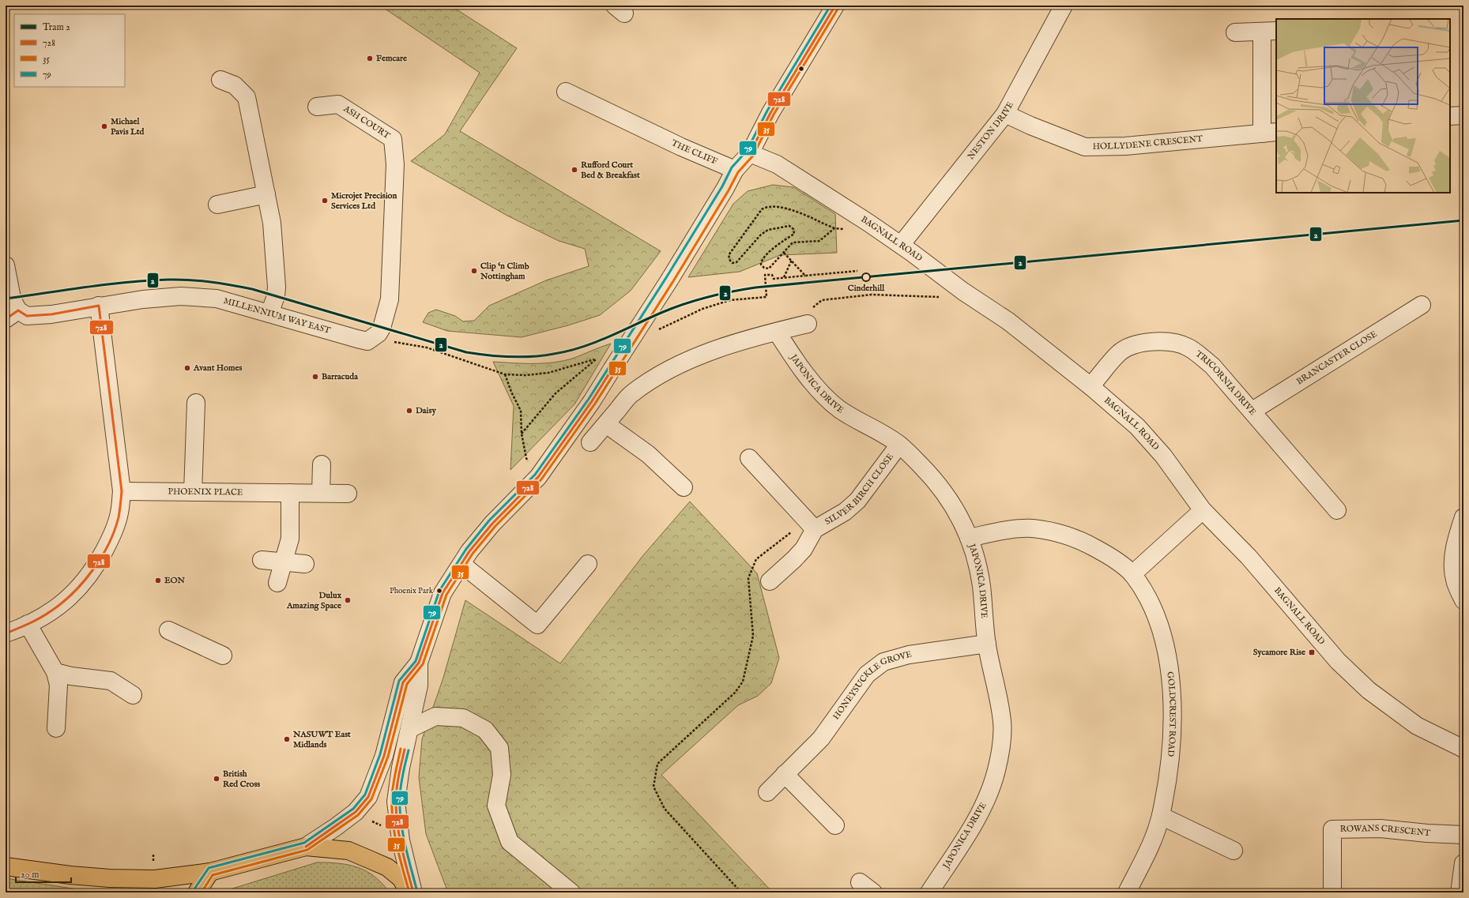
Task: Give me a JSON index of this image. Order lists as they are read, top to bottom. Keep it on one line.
{"streets":{"street":["ASH COURT","NESTON DRIVE","HOLLYDENE CRESCENT","THE CLIFF","BAGNALL ROAD","MILLENNIUM WAY EAST","BRANCASTER CLOSE","JAPONICA DRIVE","TRICORNIA DRIVE","SILVER BIRCH CLOSE","PHOENIX PLACE","HONEYSUCKLE GROVE","GOLDCREST ROAD","ROWANS CRESCENT"]},"crossings":[["ASH COURT","MILLENNIUM WAY EAST"],["NESTON DRIVE","HOLLYDENE CRESCENT"],["NESTON DRIVE","BAGNALL ROAD"],["BAGNALL ROAD","TRICORNIA DRIVE"],["BRANCASTER CLOSE","TRICORNIA DRIVE"],["JAPONICA DRIVE","SILVER BIRCH CLOSE"],["JAPONICA DRIVE","HONEYSUCKLE GROVE"],["JAPONICA DRIVE","GOLDCREST ROAD"]],"places":{"other":["Femcare","Michael Pavis Ltd","Rufford Court Bed & Breakfast","Microjet Precision Services Ltd","Clip ‘n Climb Nottingham","Cinderhill","Avant Homes","Barracuda","Daisy","EON","Phoenix Park","Dulux Amazing Space","NASUWT East Midlands","British Red Cross"],"transit":["Sycamore Rise"]},"lines":["transit line 728","transit line 79","transit line 35","tram line 2"],"legend":["Tram 2","728","35","79"],"scale_bar":"20 m"}
